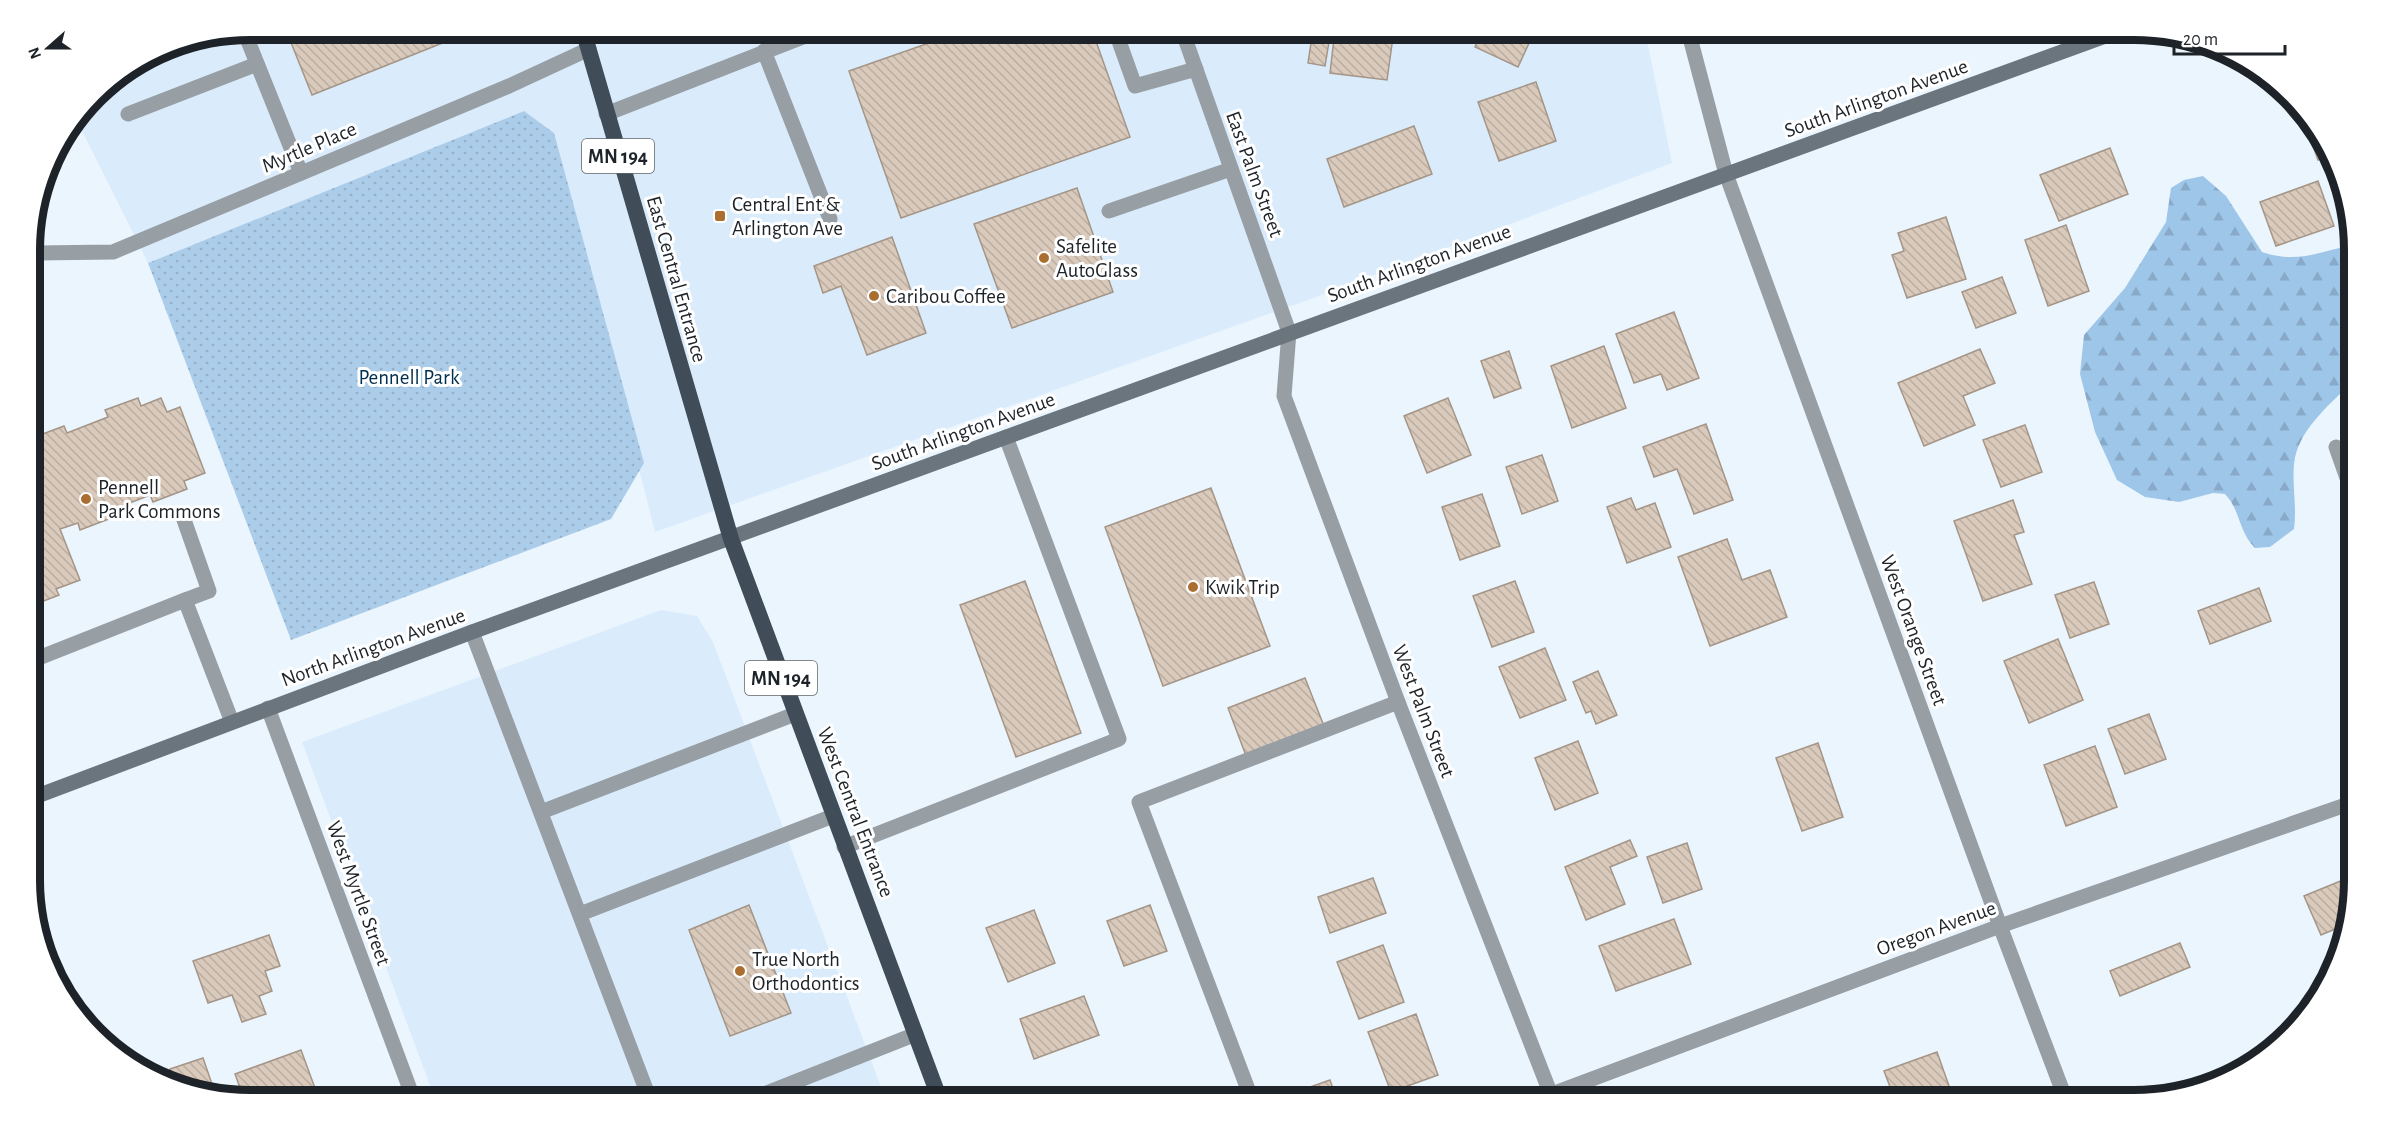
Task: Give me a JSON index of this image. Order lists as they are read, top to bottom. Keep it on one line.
{"streets":{"highway":["MN 194","East Central Entrance","West Central Entrance"],"main road":["South Arlington Avenue","North Arlington Avenue"],"street":["Myrtle Place","East Palm Street","West Orange Street","West Palm Street","West Myrtle Street","Oregon Avenue"]},"crossings":[["South Arlington Avenue","East Palm Street"],["South Arlington Avenue","East Central Entrance"],["South Arlington Avenue","West Orange Street"],["South Arlington Avenue","North Arlington Avenue"],["South Arlington Avenue","West Palm Street"],["South Arlington Avenue","West Central Entrance"],["Myrtle Place","East Central Entrance"],["East Palm Street","West Palm Street"],["East Central Entrance","North Arlington Avenue"],["East Central Entrance","West Central Entrance"],["West Orange Street","Oregon Avenue"],["North Arlington Avenue","West Central Entrance"],["North Arlington Avenue","West Myrtle Street"]],"parks":["Pennell Park"],"places":{"transit":["Central Ent & Arlington Ave"],"other":["Safelite AutoGlass","Caribou Coffee","Pennell Park Commons","Kwik Trip","True North Orthodontics"]},"scale_bar":"20 m","north":"left"}
